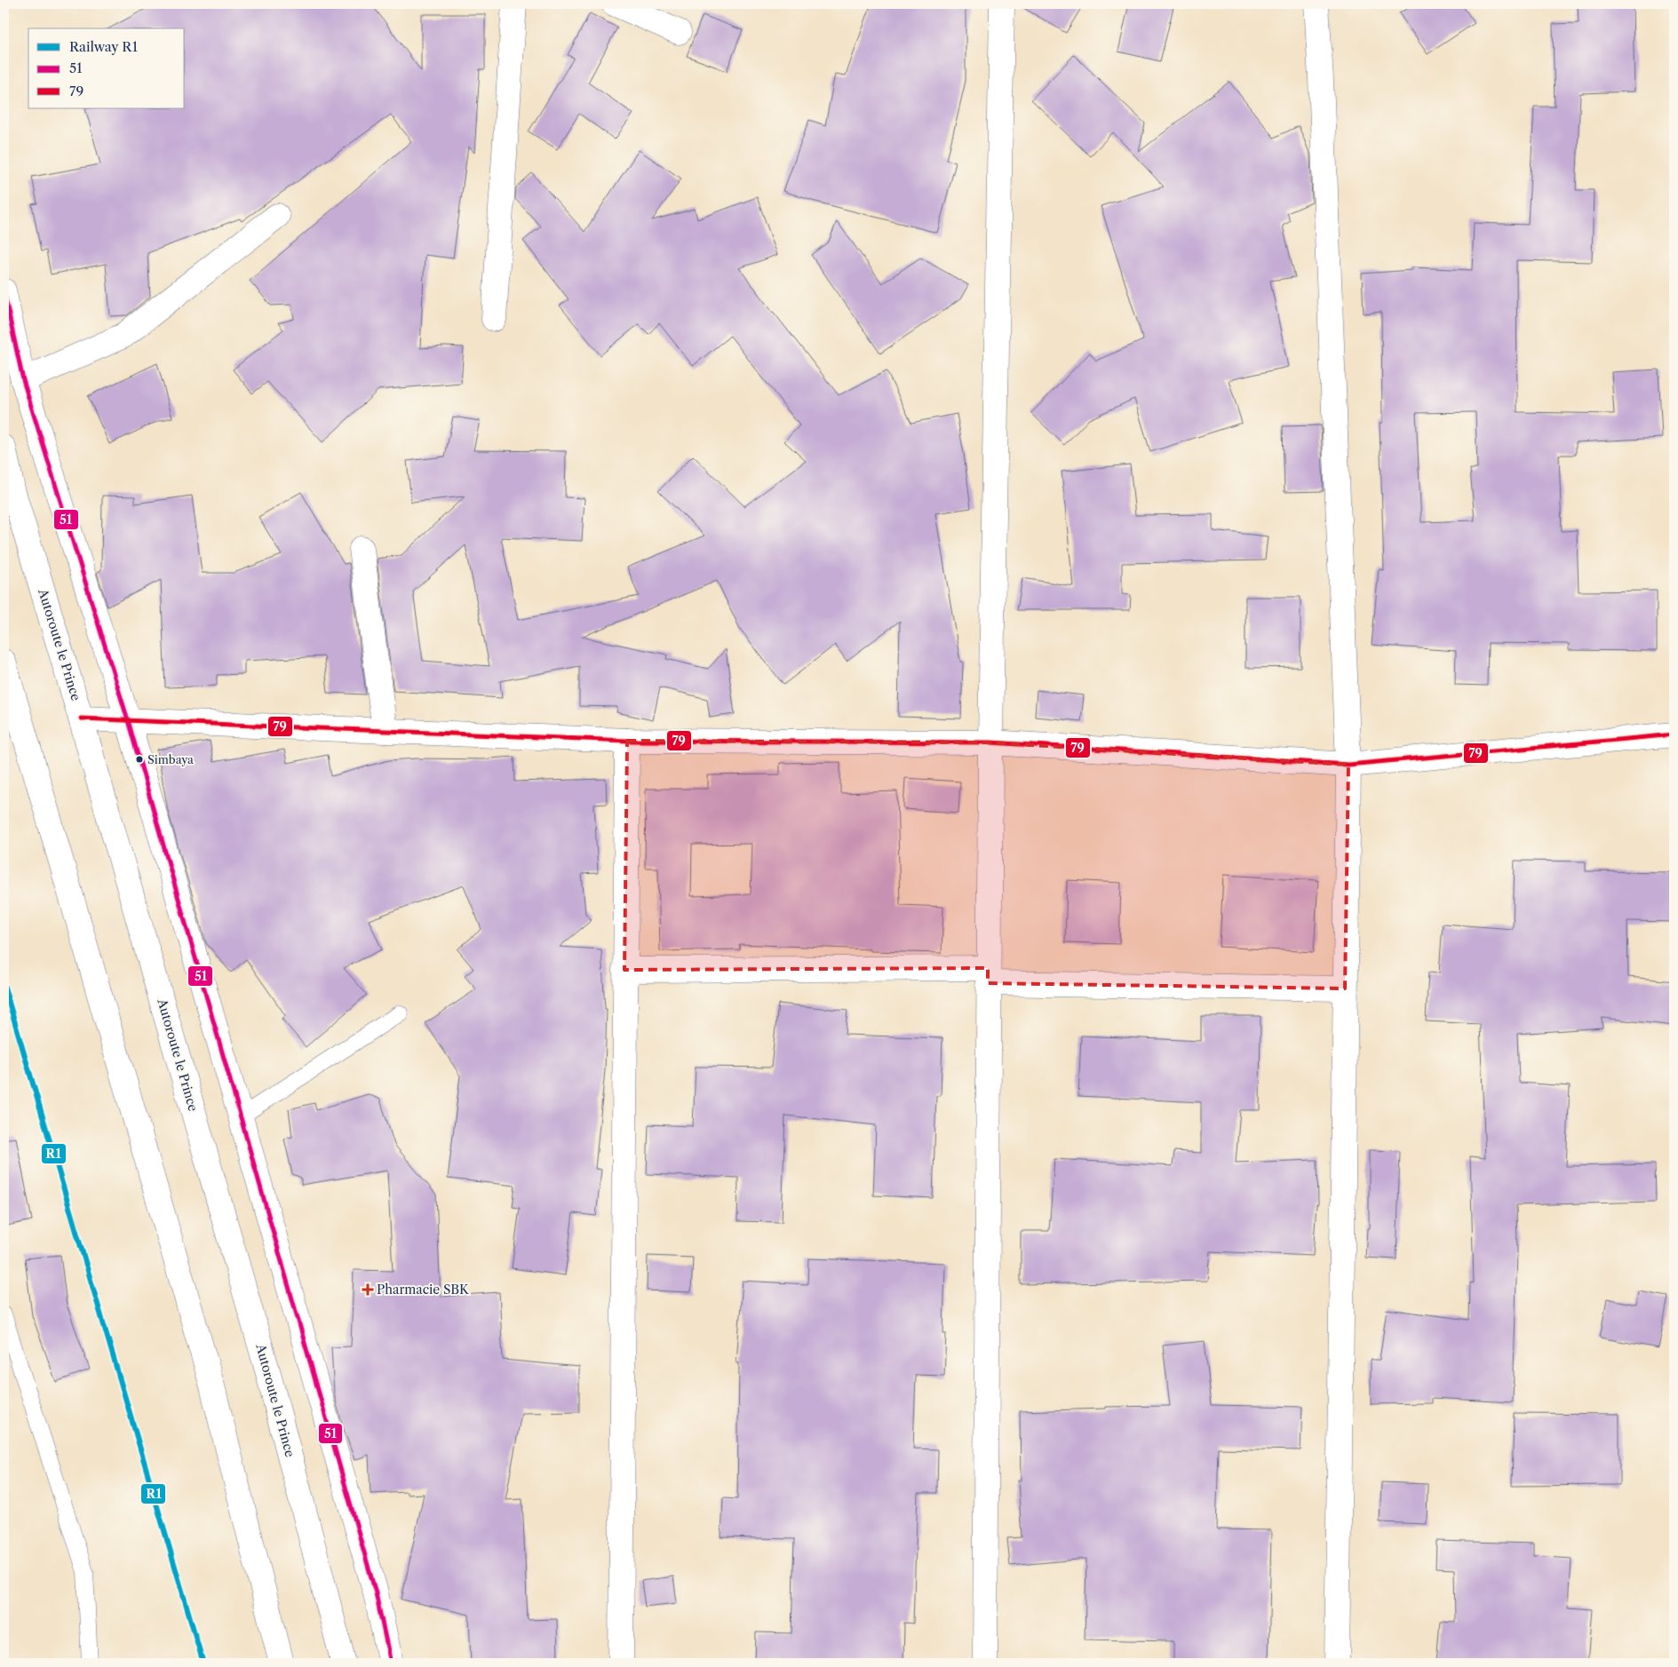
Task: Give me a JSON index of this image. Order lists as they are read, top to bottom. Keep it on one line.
{"streets":{"street":["Autoroute le Prince"]},"places":{"other":["Simbaya"],"health":["Pharmacie SBK"]},"lines":["transit line 51","transit line 79","rail line R1"],"legend":["Railway R1","51","79"]}
